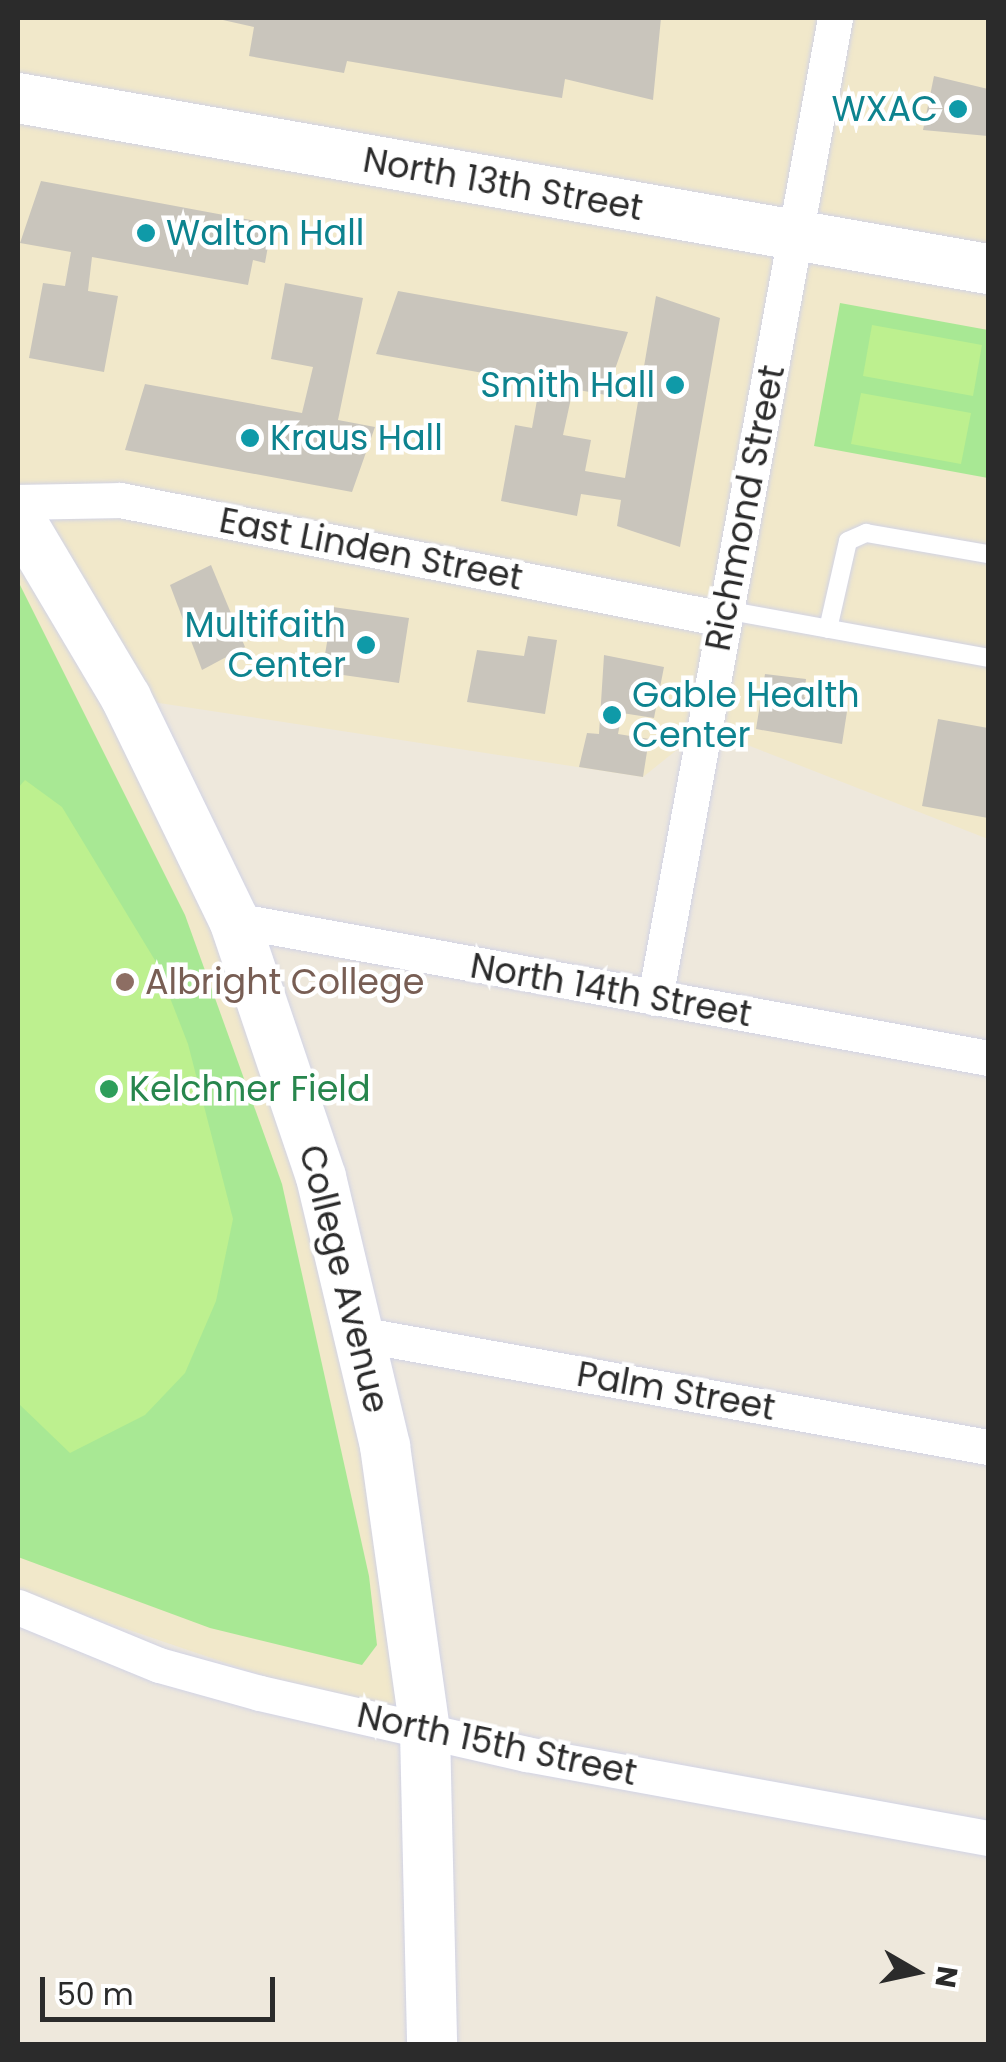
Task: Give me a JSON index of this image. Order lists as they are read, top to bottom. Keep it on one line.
{"streets":{"street":["North 13th Street","Richmond Street","East Linden Street","North 14th Street","College Avenue","Palm Street","North 15th Street"]},"crossings":[["North 13th Street","Richmond Street"],["Richmond Street","East Linden Street"],["Richmond Street","North 14th Street"],["North 14th Street","College Avenue"],["College Avenue","Palm Street"],["College Avenue","North 15th Street"]],"places":["WXAC","Walton Hall","Smith Hall","Kraus Hall","Multifaith Center","Gable Health Center","Albright College","Kelchner Field"],"scale_bar":"50 m","north":"right"}
